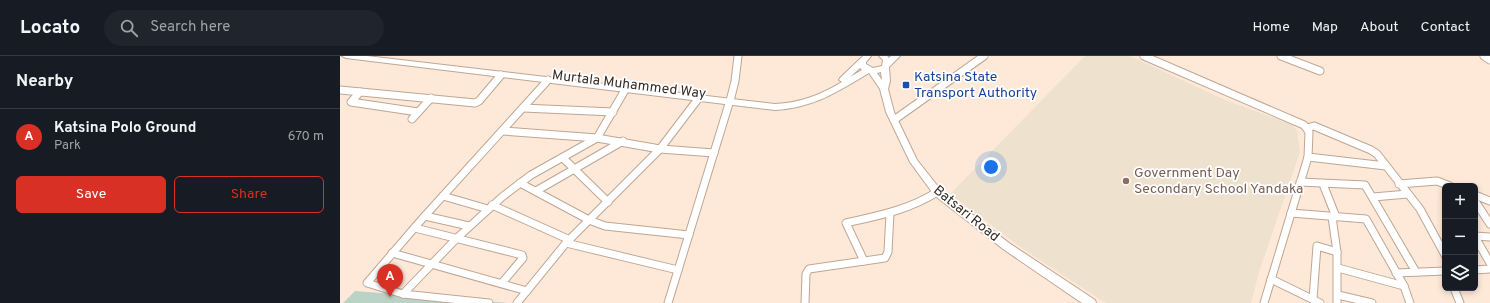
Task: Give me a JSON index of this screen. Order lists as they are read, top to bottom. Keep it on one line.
{"streets":{"main road":["Murtala Muhammed Way","Batsari Road"]},"places":{"transit":["Katsina State Transport Authority"],"other":["Government Day Secondary School Yandaka"]},"page":{"header":"Locato","search":"Search here","nav":["Home","Map","About","Contact"],"heading":"Nearby","list":[{"mark":"A","name":"Katsina Polo Ground","note":"Park","value":"670 m"}],"buttons":["Save","Share"],"map_buttons":["+","−"],"pins":"A"}}
